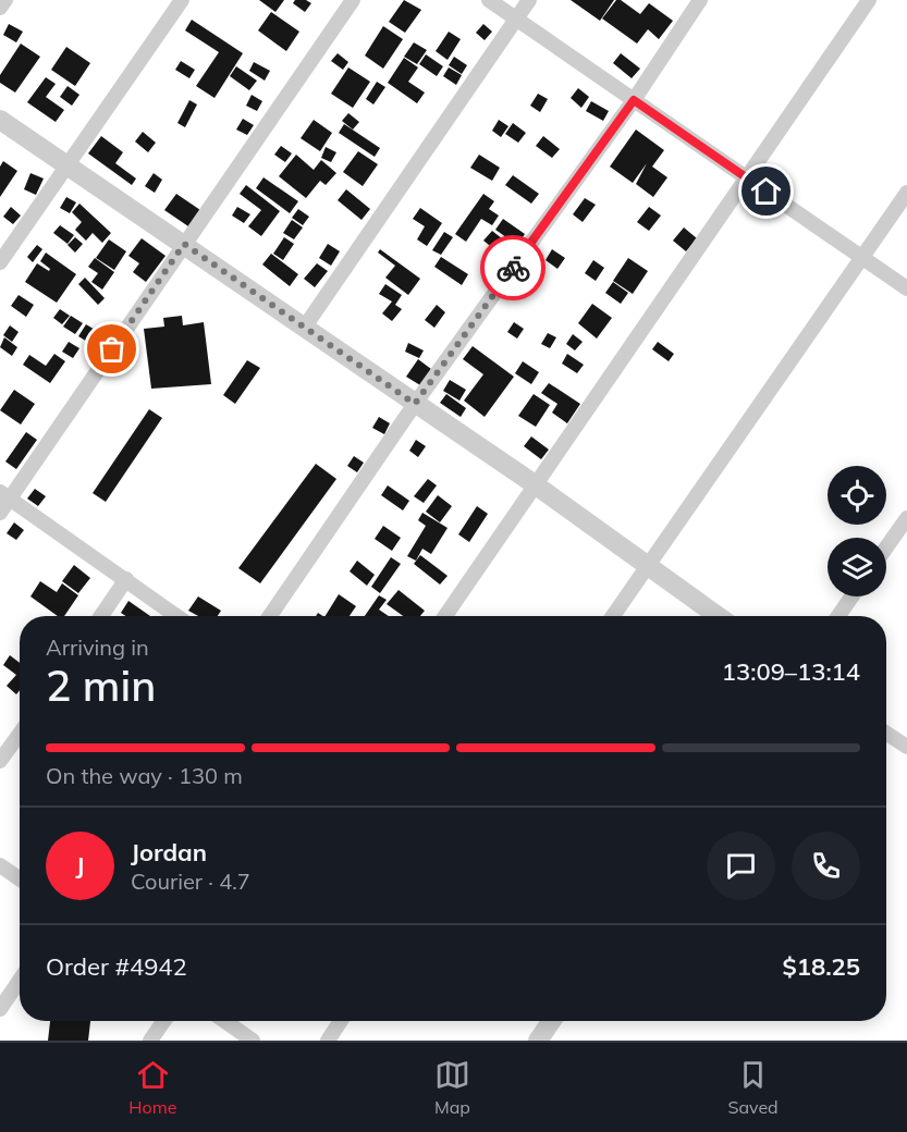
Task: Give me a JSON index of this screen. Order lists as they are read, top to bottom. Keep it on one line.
{"page":{"heading":["2 min","Arriving in","13:09–13:14"],"panel":["Jordan","Courier · 4.7","Order #4942","$18.25"],"bar":"On the way · 130 m","round":"J","tabs":["Home","Map","Saved"]}}
